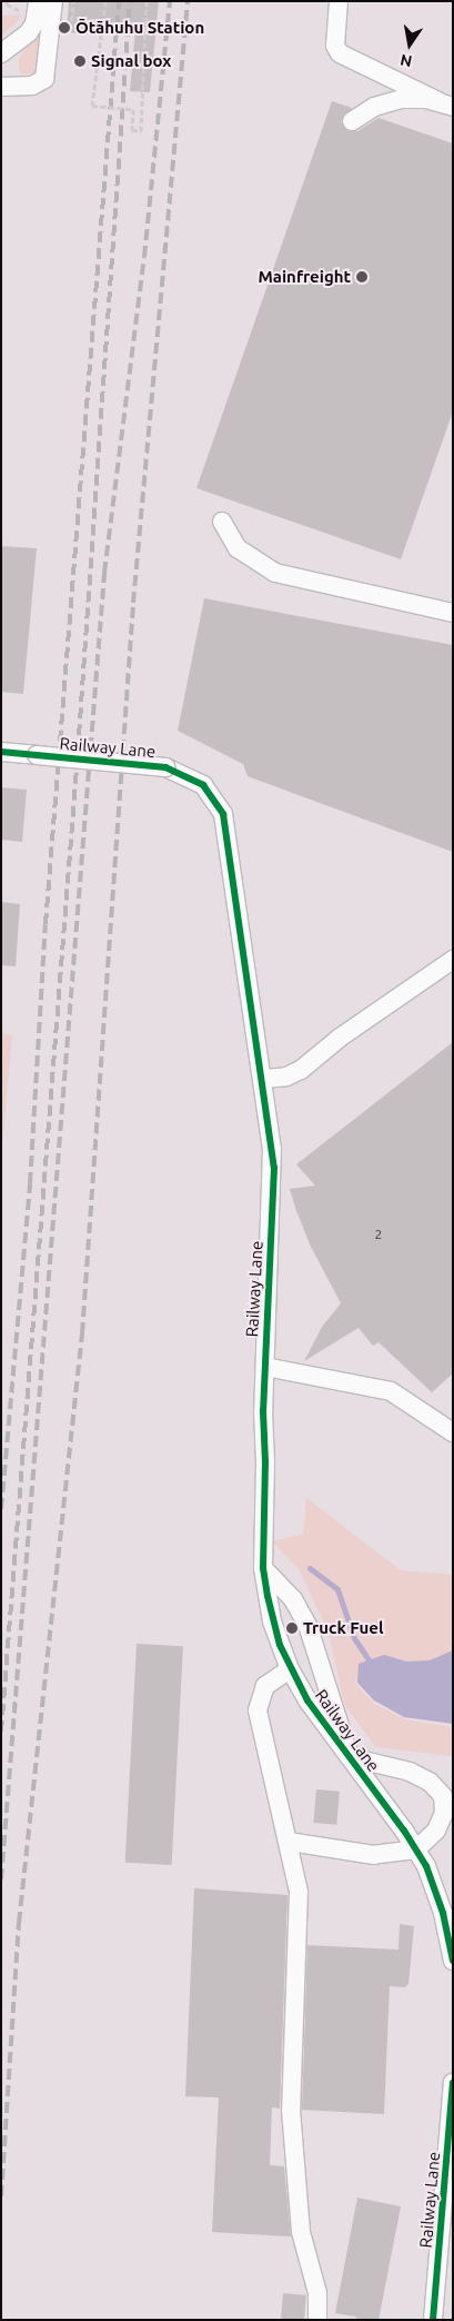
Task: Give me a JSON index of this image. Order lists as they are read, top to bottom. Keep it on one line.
{"streets":{"street":["Railway Lane"]},"places":["Ōtāhuhu Station","Signal box","Mainfreight","Truck Fuel"],"house_numbers":["2"],"north":"bottom"}
